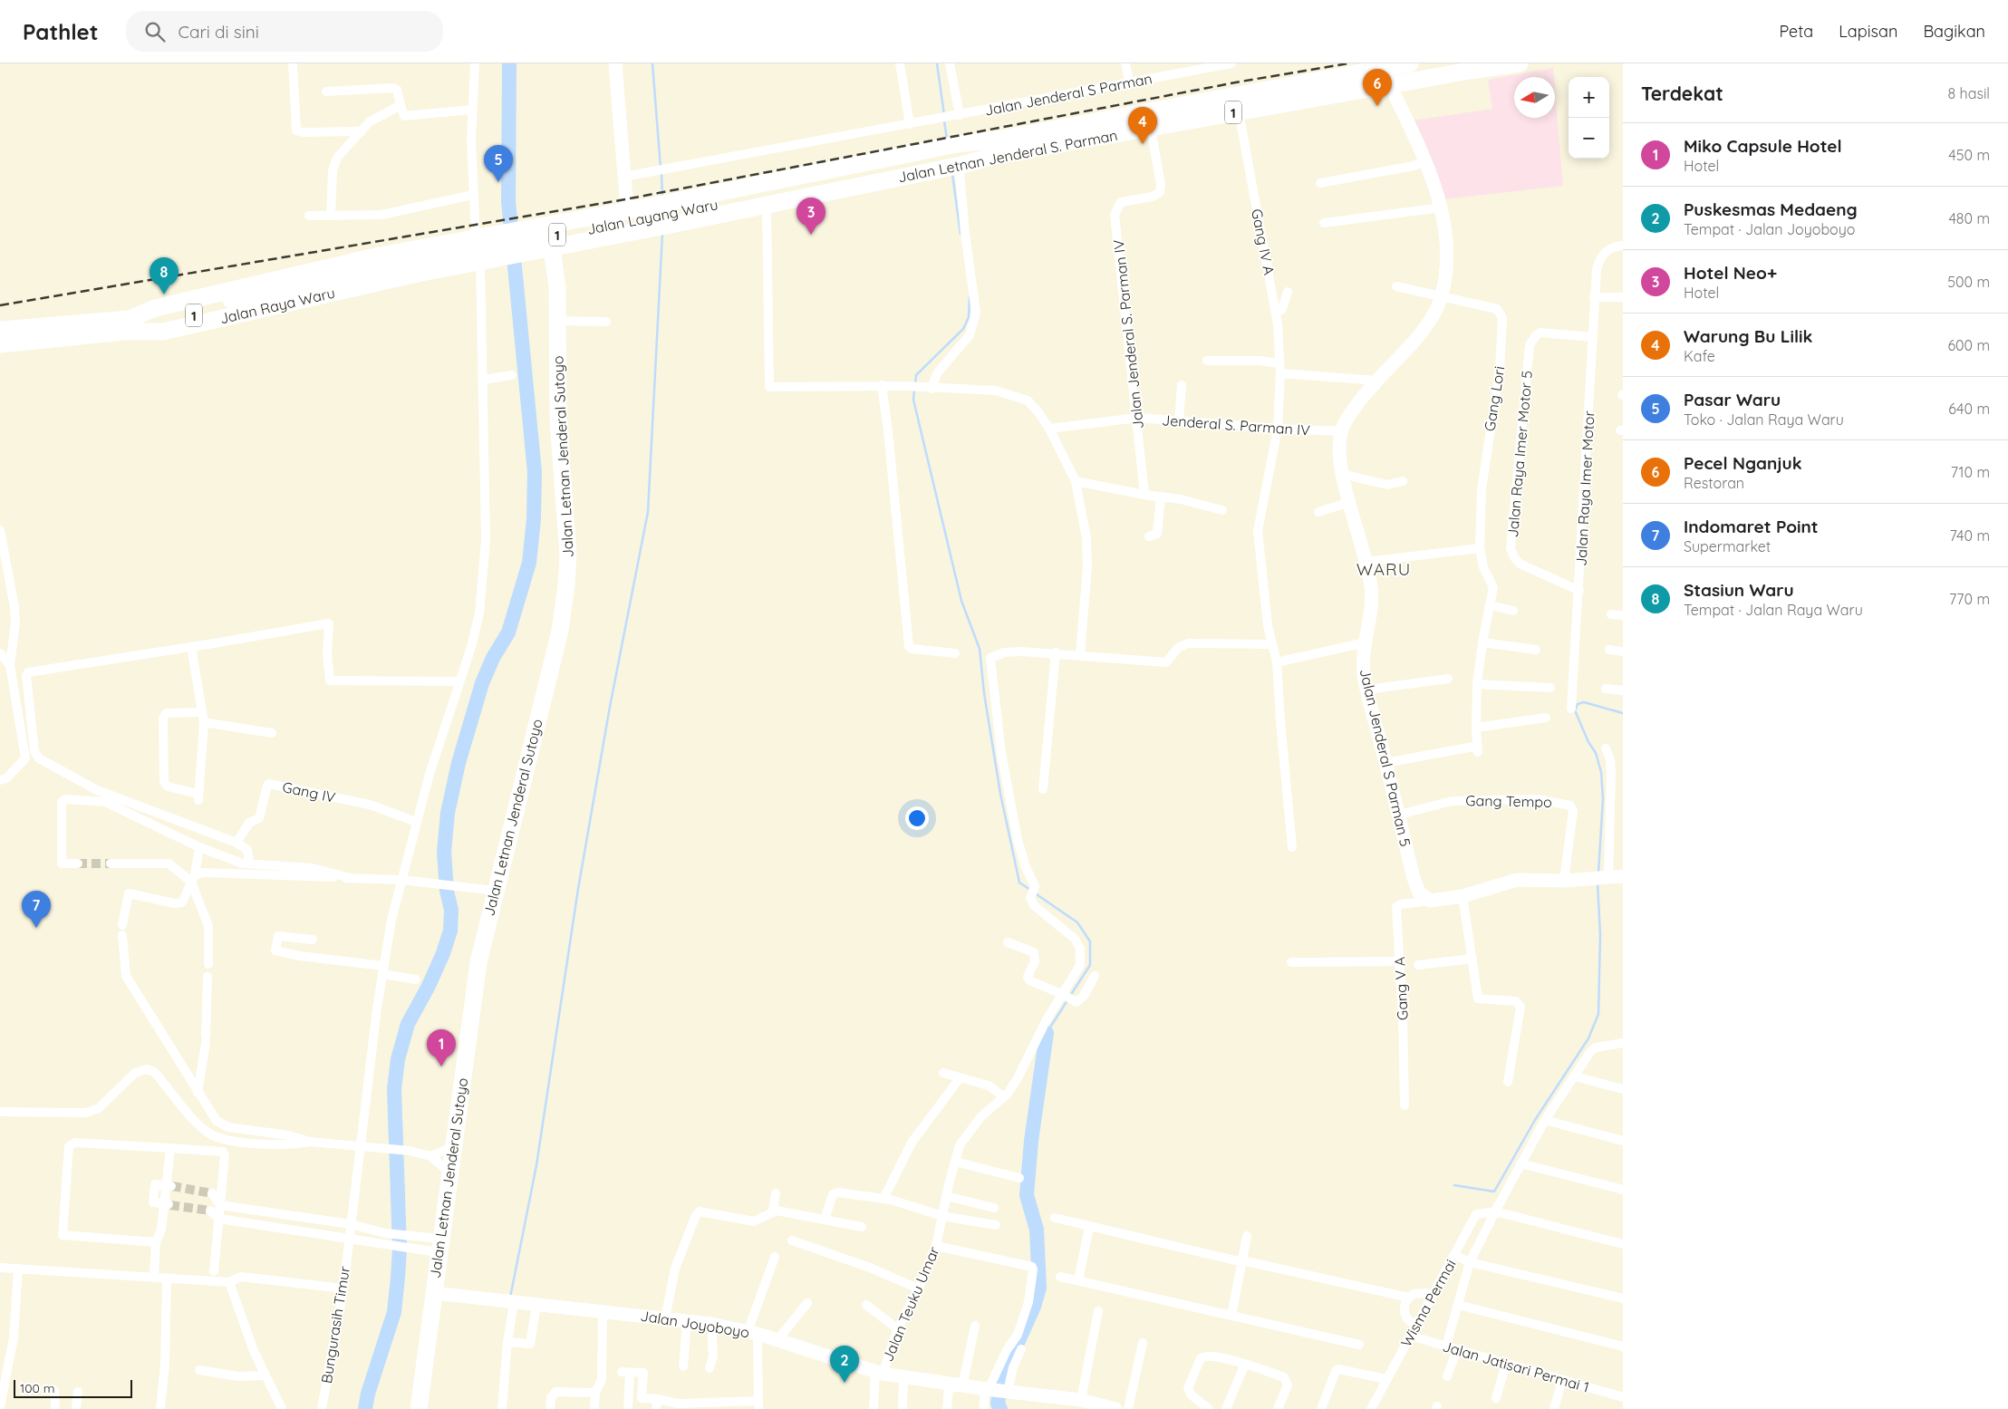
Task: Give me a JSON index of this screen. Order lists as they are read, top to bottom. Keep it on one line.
{"streets":{"highway":["1","Jalan Letnan Jenderal S. Parman","Jalan Layang Waru","Jalan Raya Waru","Jalan Letnan Jenderal Sutoyo"],"street":["Jalan Jenderal S Parman","Gang IV A","Jalan Jenderal S. Parman IV","Gang Lori","Jenderal S. Parman IV","Jalan Raya Imer Motor 5","Jalan Raya Imer Motor","Jalan Jenderal S Parman 5","Gang IV","Gang Tempo","Gang V A","Wisma Permai","Jalan Teuku Umar","Jalan Joyoboyo","Bungurasih Timur","Jalan Jatisari Permai 1"]},"crossings":[["1","Jalan Letnan Jenderal S. Parman"],["1","Jalan Layang Waru"],["Jalan Letnan Jenderal S. Parman","Jalan Layang Waru"],["Jalan Letnan Jenderal S. Parman","Gang IV A"],["Jalan Letnan Jenderal S. Parman","Jalan Raya Waru"],["Jalan Letnan Jenderal S. Parman","Jalan Jenderal S. Parman IV"],["Jalan Letnan Jenderal S. Parman","Jalan Letnan Jenderal Sutoyo"],["Jalan Layang Waru","Jalan Raya Waru"],["Gang IV A","Jenderal S. Parman IV"],["Jalan Raya Waru","Jalan Letnan Jenderal Sutoyo"],["Jalan Raya Waru","Bungurasih Timur"],["Jalan Jenderal S. Parman IV","Jenderal S. Parman IV"],["Gang Lori","Jalan Jenderal S Parman 5"],["Jenderal S. Parman IV","Jalan Jenderal S Parman 5"],["Jalan Raya Imer Motor 5","Jalan Raya Imer Motor"],["Jalan Letnan Jenderal Sutoyo","Jalan Joyoboyo"],["Jalan Jenderal S Parman 5","Gang Tempo"],["Jalan Jenderal S Parman 5","Gang V A"],["Gang IV","Bungurasih Timur"],["Wisma Permai","Jalan Jatisari Permai 1"],["Jalan Teuku Umar","Jalan Joyoboyo"]],"districts":["WARU"],"scale_bar":"100 m","north":"left","page":{"header":"Pathlet","search":"Cari di sini","nav":["Peta","Lapisan","Bagikan"],"heading":["Terdekat","8 hasil"],"pins":["6","4","5","3","8","7","1","2"],"map_buttons":["+","−"],"list":[{"mark":"1","name":"Miko Capsule Hotel","note":"Hotel","value":"450 m"},{"mark":"2","name":"Puskesmas Medaeng","note":"Tempat · Jalan Joyoboyo","value":"480 m"},{"mark":"3","name":"Hotel Neo+","note":"Hotel","value":"500 m"},{"mark":"4","name":"Warung Bu Lilik","note":"Kafe","value":"600 m"},{"mark":"5","name":"Pasar Waru","note":"Toko · Jalan Raya Waru","value":"640 m"},{"mark":"6","name":"Pecel Nganjuk","note":"Restoran","value":"710 m"},{"mark":"7","name":"Indomaret Point","note":"Supermarket","value":"740 m"},{"mark":"8","name":"Stasiun Waru","note":"Tempat · Jalan Raya Waru","value":"770 m"}],"scale":"100 m"}}
